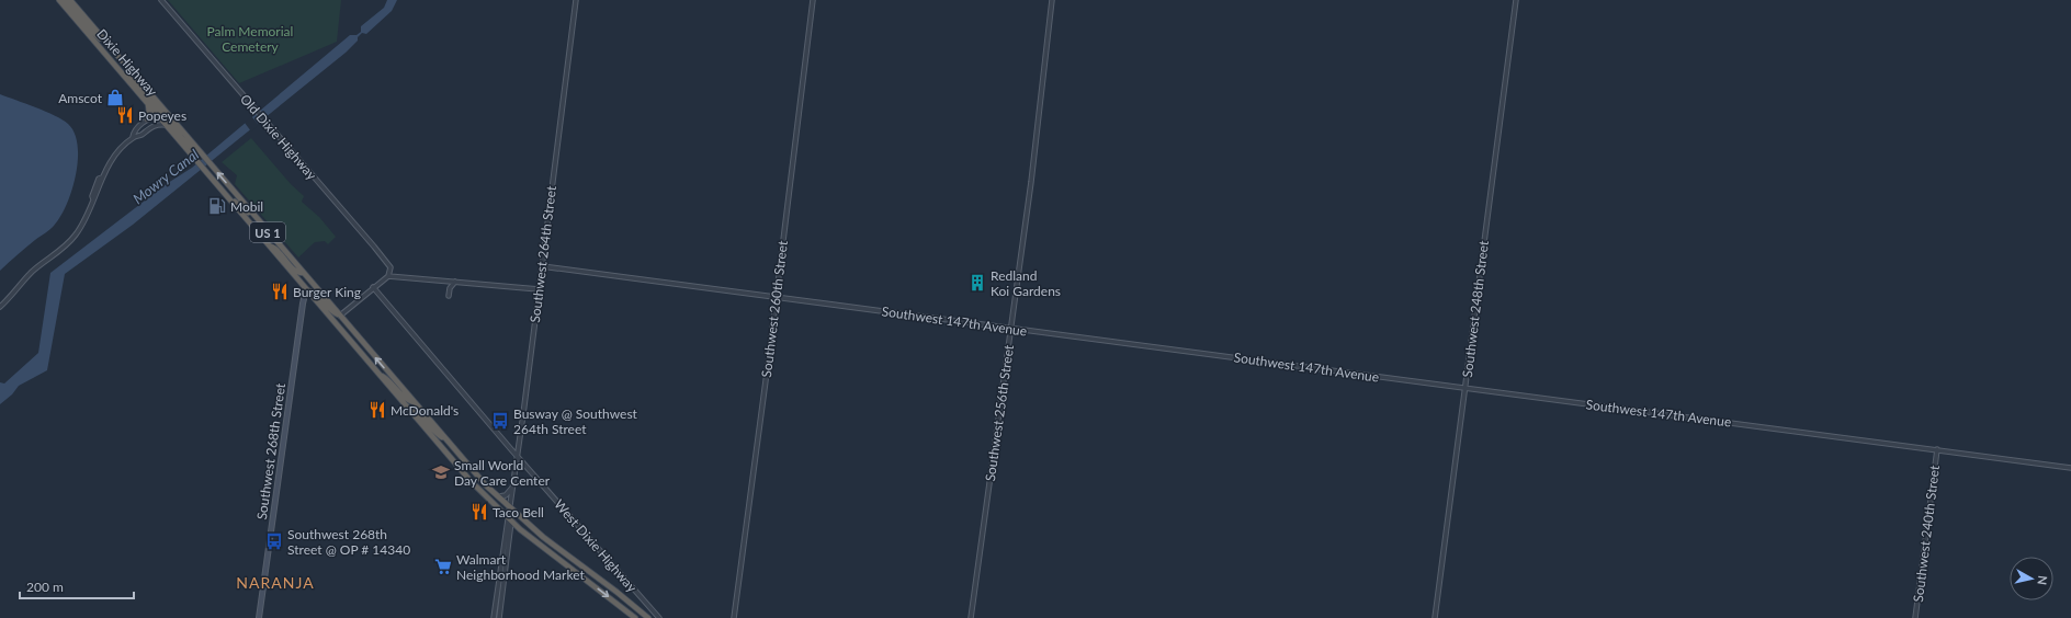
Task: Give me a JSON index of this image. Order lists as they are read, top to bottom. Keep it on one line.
{"streets":{"highway":["Dixie Highway","US 1"],"main road":["Southwest 268th Street"],"street":["Old Dixie Highway","Southwest 264th Street","Southwest 260th Street","Southwest 248th Street","Southwest 147th Avenue","Southwest 256th Street","Southwest 240th Street","West Dixie Highway"]},"crossings":[["Dixie Highway","US 1"],["US 1","Southwest 264th Street"],["US 1","Southwest 268th Street"],["US 1","West Dixie Highway"],["Southwest 264th Street","Southwest 147th Avenue"],["Southwest 264th Street","West Dixie Highway"],["Southwest 260th Street","Southwest 147th Avenue"],["Southwest 248th Street","Southwest 147th Avenue"],["Southwest 147th Avenue","Southwest 256th Street"],["Southwest 147th Avenue","Southwest 240th Street"]],"districts":["NARANJA"],"water":["Mowry Canal"],"parks":["Palm Memorial Cemetery"],"places":{"shop":["Amscot"],"restaurant":["Popeyes","Burger King","McDonald's","Taco Bell"],"fuel station":["Mobil"],"building":["Redland Koi Gardens"],"bus stop":["Busway @ Southwest 264th Street","Southwest 268th Street @ OP # 14340"],"school or university":["Small World Day Care Center"],"supermarket":["Walmart Neighborhood Market"]},"scale_bar":"200 m","north":"right"}
